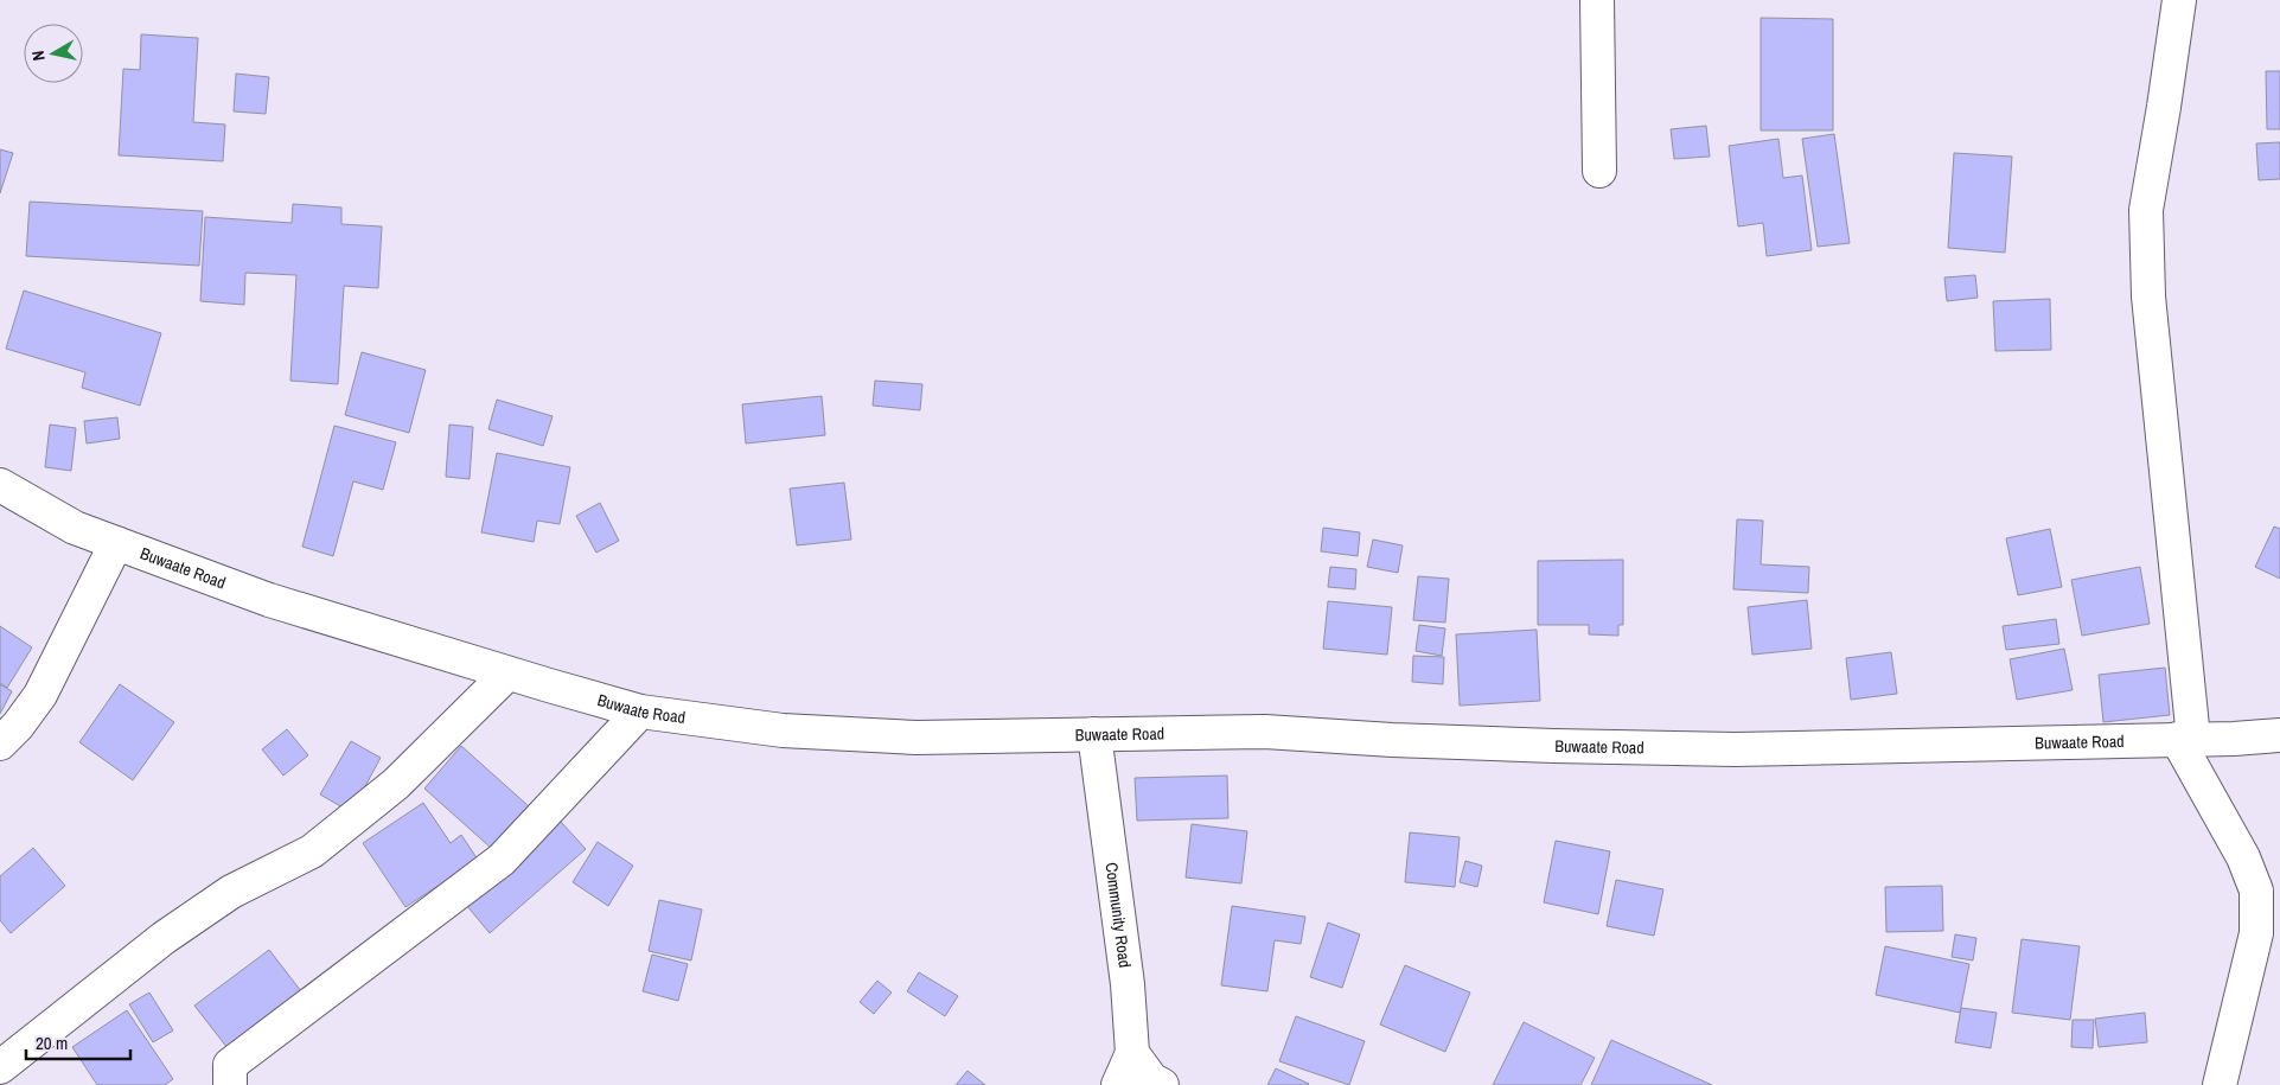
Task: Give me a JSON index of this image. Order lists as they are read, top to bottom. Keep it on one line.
{"streets":{"street":["Buwaate Road","Community Road"]},"crossings":[["Buwaate Road","Community Road"]],"scale_bar":"20 m","north":"left"}
